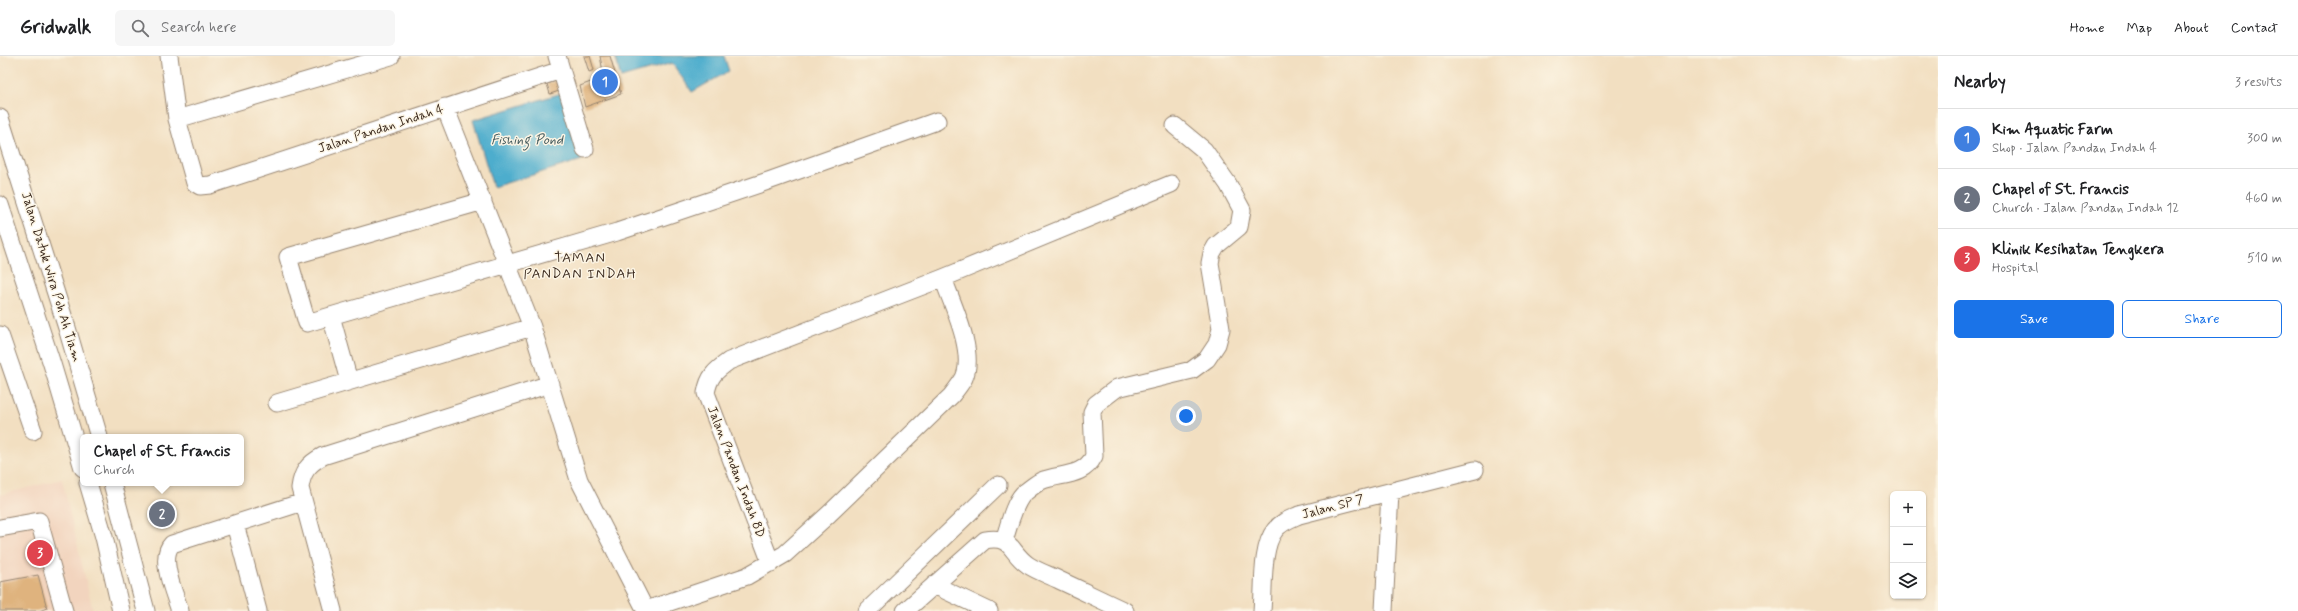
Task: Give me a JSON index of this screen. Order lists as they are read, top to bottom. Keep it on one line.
{"streets":{"street":["Jalan Pandan Indah 4","Jalan Datuk Wira Poh Ah Tiam","Jalan Pandan Indah 8D","Jalan SP 7"]},"districts":["TAMAN PANDAN INDAH"],"water":["Fishing Pond"],"page":{"header":"Gridwalk","search":"Search here","nav":["Home","Map","About","Contact"],"heading":["Nearby","3 results"],"pins":["1","2","3"],"list":[{"mark":"1","name":"Kim Aquatic Farm","note":"Shop · Jalan Pandan Indah 4","value":"300 m"},{"mark":"2","name":"Chapel of St. Francis","note":"Church · Jalan Pandan Indah 12","value":"460 m"},{"mark":"3","name":"Klinik Kesihatan Tengkera","note":"Hospital","value":"510 m"}],"buttons":["Save","Share"],"popup":["Chapel of St. Francis","Church"],"map_buttons":["+","−"]}}
